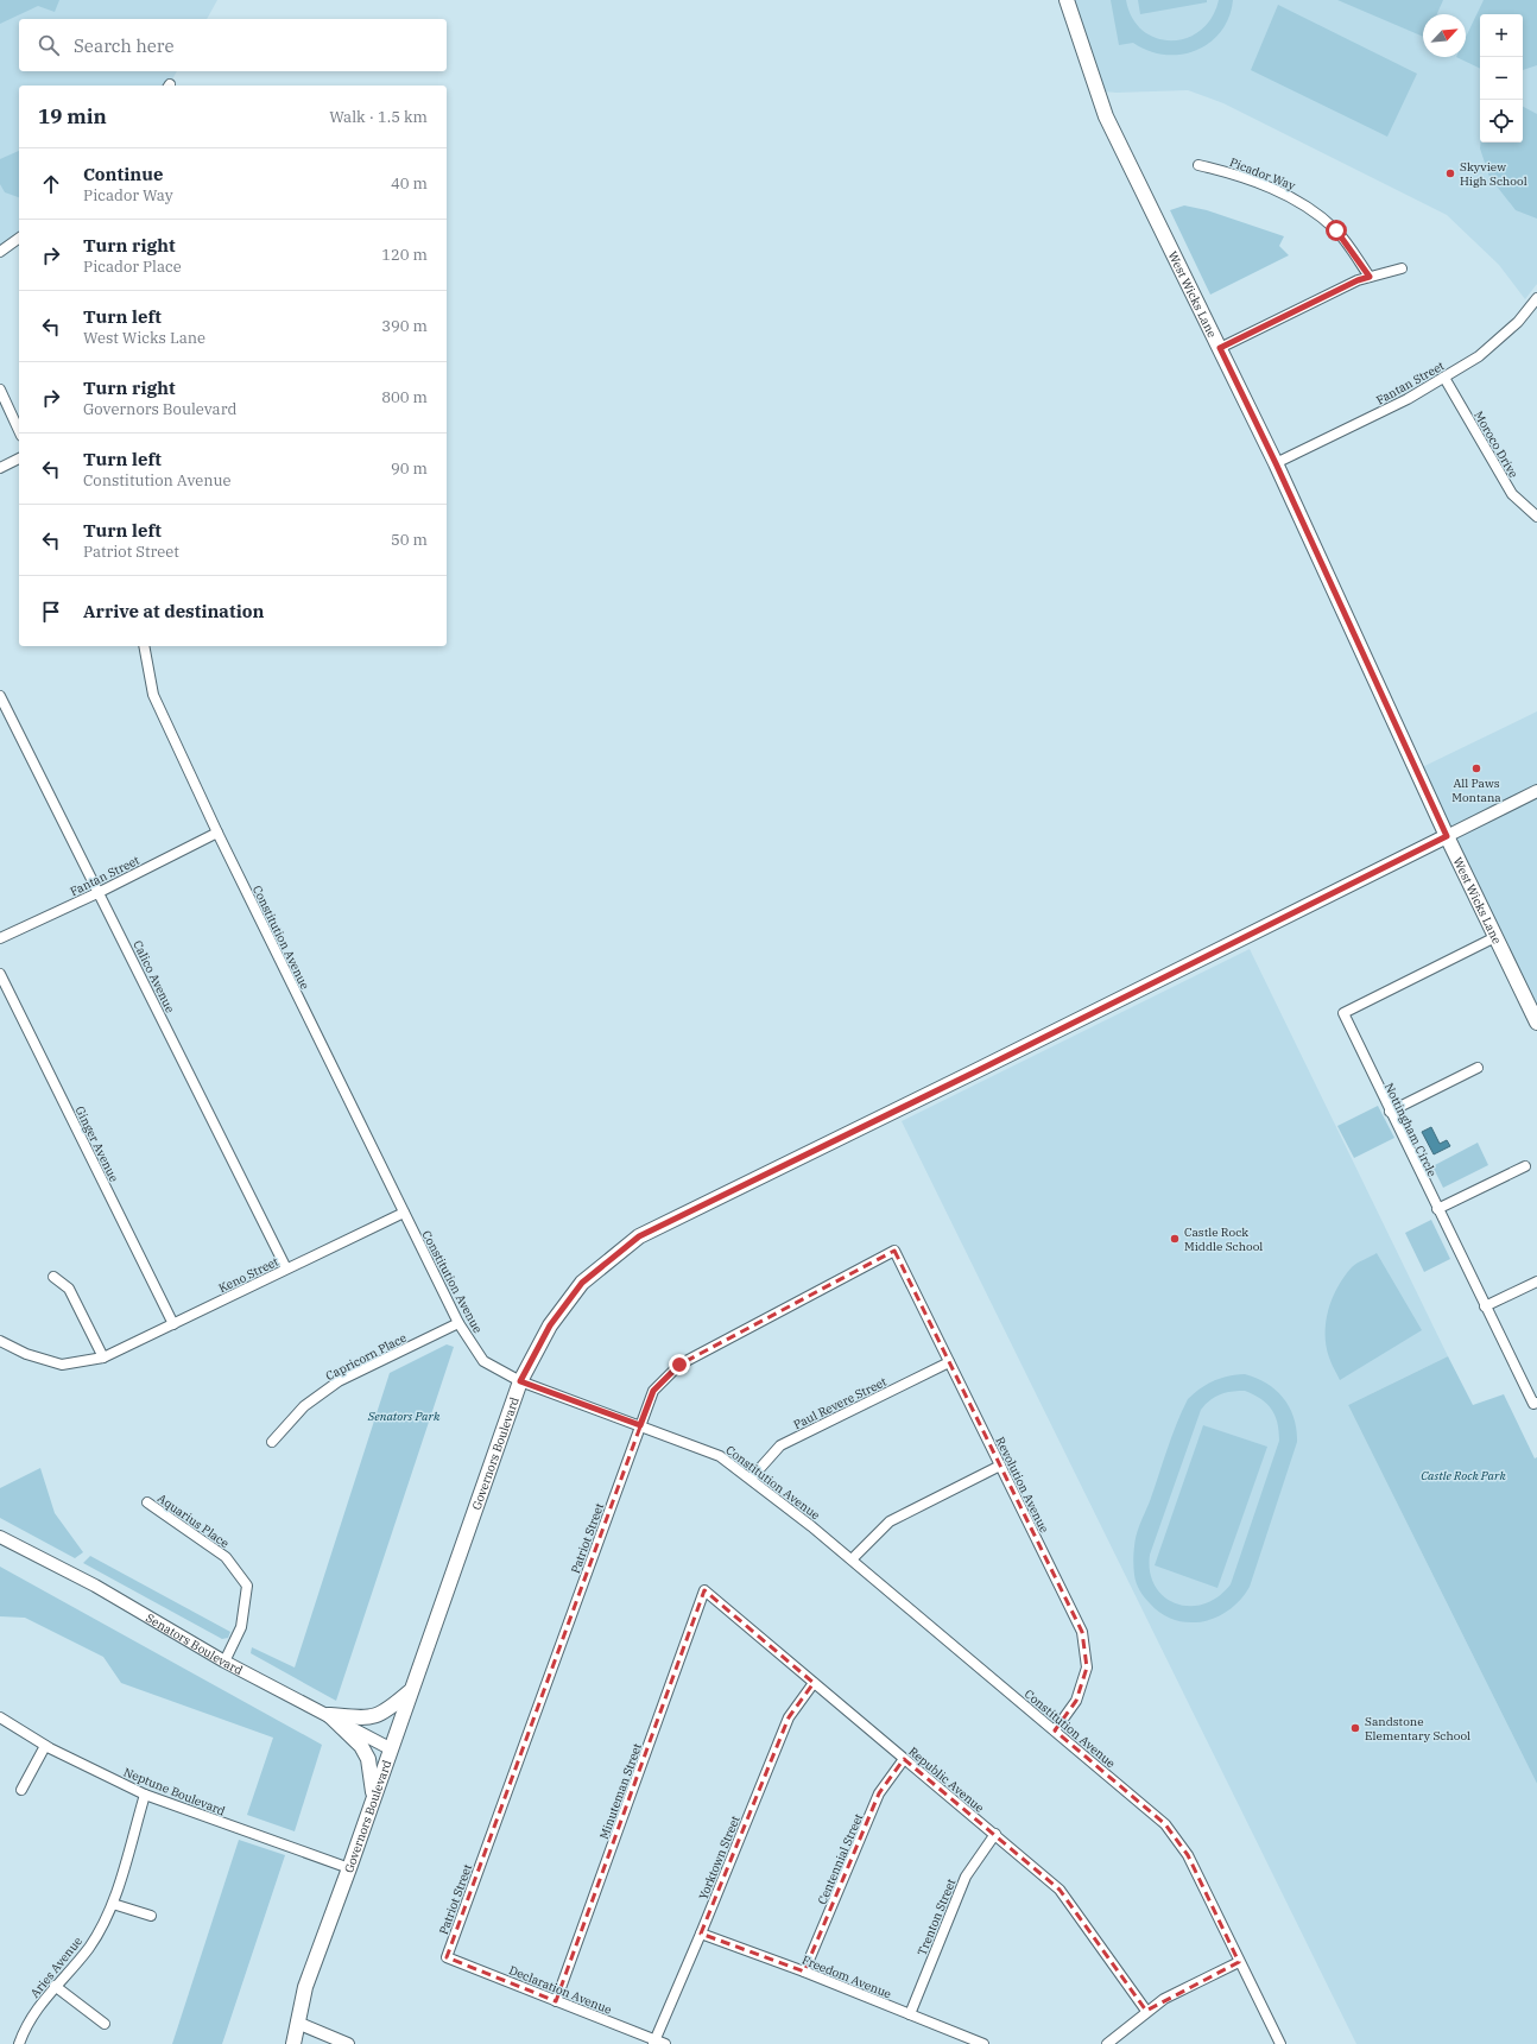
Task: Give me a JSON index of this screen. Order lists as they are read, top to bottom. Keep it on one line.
{"streets":{"main road":["West Wicks Lane","Governors Boulevard"],"street":["Picador Way","Fantan Street","Moroco Drive","Constitution Avenue","Calico Avenue","Nottingham Circle","Ginger Avenue","Keno Street","Capricorn Place","Paul Revere Street","Revolution Avenue","Aquarius Place","Patriot Street","Senators Boulevard","Republic Avenue","Neptune Boulevard","Minuteman Street","Yorktown Street","Centennial Street","Trenton Street","Aries Avenue","Freedom Avenue","Declaration Avenue"]},"crossings":[["West Wicks Lane","Fantan Street"],["West Wicks Lane","Nottingham Circle"],["West Wicks Lane","Governors Boulevard"],["Fantan Street","Moroco Drive"],["Fantan Street","Constitution Avenue"],["Fantan Street","Calico Avenue"],["Constitution Avenue","Keno Street"],["Constitution Avenue","Capricorn Place"],["Constitution Avenue","Paul Revere Street"],["Constitution Avenue","Governors Boulevard"],["Constitution Avenue","Revolution Avenue"],["Constitution Avenue","Patriot Street"],["Calico Avenue","Keno Street"],["Ginger Avenue","Keno Street"],["Paul Revere Street","Revolution Avenue"],["Governors Boulevard","Senators Boulevard"],["Governors Boulevard","Neptune Boulevard"],["Revolution Avenue","Patriot Street"],["Aquarius Place","Senators Boulevard"],["Patriot Street","Declaration Avenue"],["Republic Avenue","Minuteman Street"],["Republic Avenue","Yorktown Street"],["Republic Avenue","Centennial Street"],["Republic Avenue","Trenton Street"],["Neptune Boulevard","Aries Avenue"],["Minuteman Street","Declaration Avenue"],["Yorktown Street","Freedom Avenue"],["Yorktown Street","Declaration Avenue"],["Centennial Street","Freedom Avenue"],["Trenton Street","Freedom Avenue"]],"parks":["Senators Park","Castle Rock Park"],"places":["Skyview High School","All Paws Montana","Castle Rock Middle School","Sandstone Elementary School"],"north":"top right","page":{"map_buttons":["+","−"],"search":"Search here","heading":["19 min","Walk · 1.5 km"],"list":[["Continue","Picador Way","40 m"],["Turn right","Picador Place","120 m"],["Turn left","West Wicks Lane","390 m"],["Turn right","Governors Boulevard","800 m"],["Turn left","Constitution Avenue","90 m"],["Turn left","Patriot Street","50 m"],"Arrive at destination"]}}
